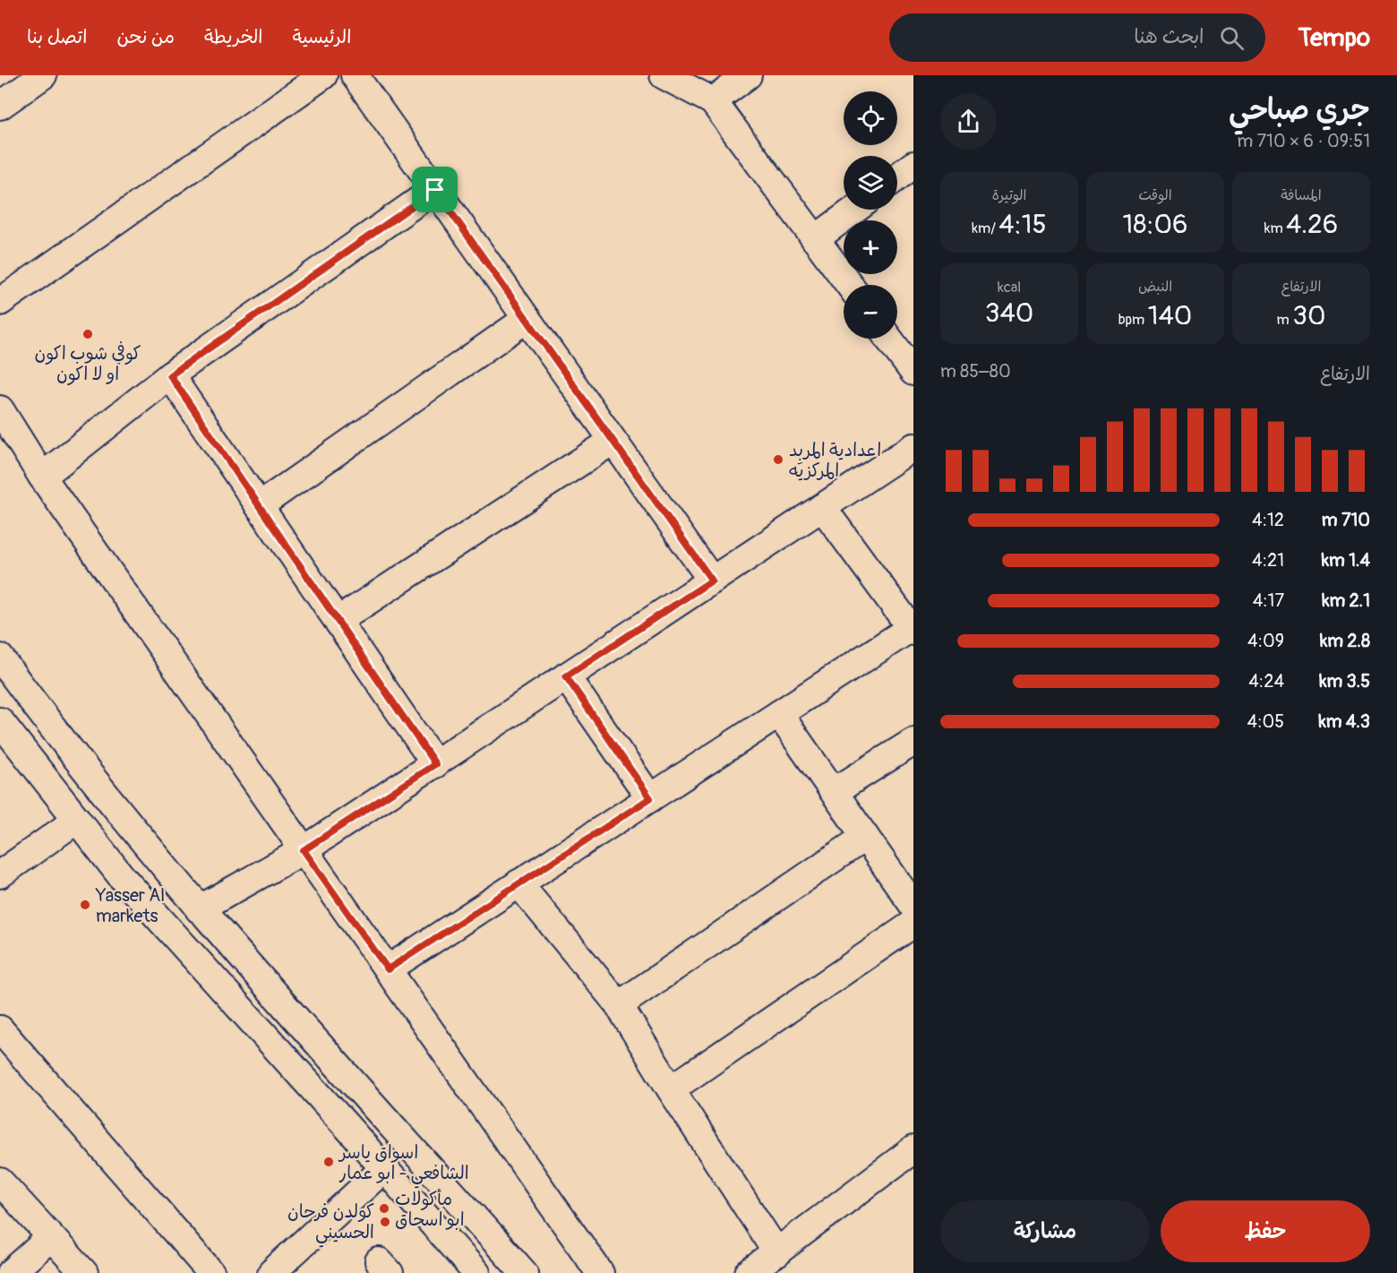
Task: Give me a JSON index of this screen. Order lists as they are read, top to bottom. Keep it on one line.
{"places":["كوفي شوب اكون او لا اكون","اعدادية المربِد المركزيه","Yasser Al markets","اسواق ياسر الشافعي - ابو عمار","مأكولات ابو اسحاق","كولدن فرحان الحسيني"],"page":{"header":"Tempo","search":"ابحث هنا","nav":["الرئيسية","الخريطة","من نحن","اتصل بنا"],"heading":["جري صباحي","09:51 · 6 × 710 m"],"map_buttons":["+","−"],"stats":[["المسافة","4.26 km"],["الوقت","18:06"],["الوتيرة","4:15 /km"],["الارتفاع","30 m"],["النبض","140 bpm"],["kcal","340"]],"chart":["الارتفاع","80–85 m"],"list":[{"name":"710 m","note":"4:12"},{"name":"1.4 km","note":"4:21"},{"name":"2.1 km","note":"4:17"},{"name":"2.8 km","note":"4:09"},{"name":"3.5 km","note":"4:24"},{"name":"4.3 km","note":"4:05"}],"buttons":["حفظ","مشاركة"]}}
